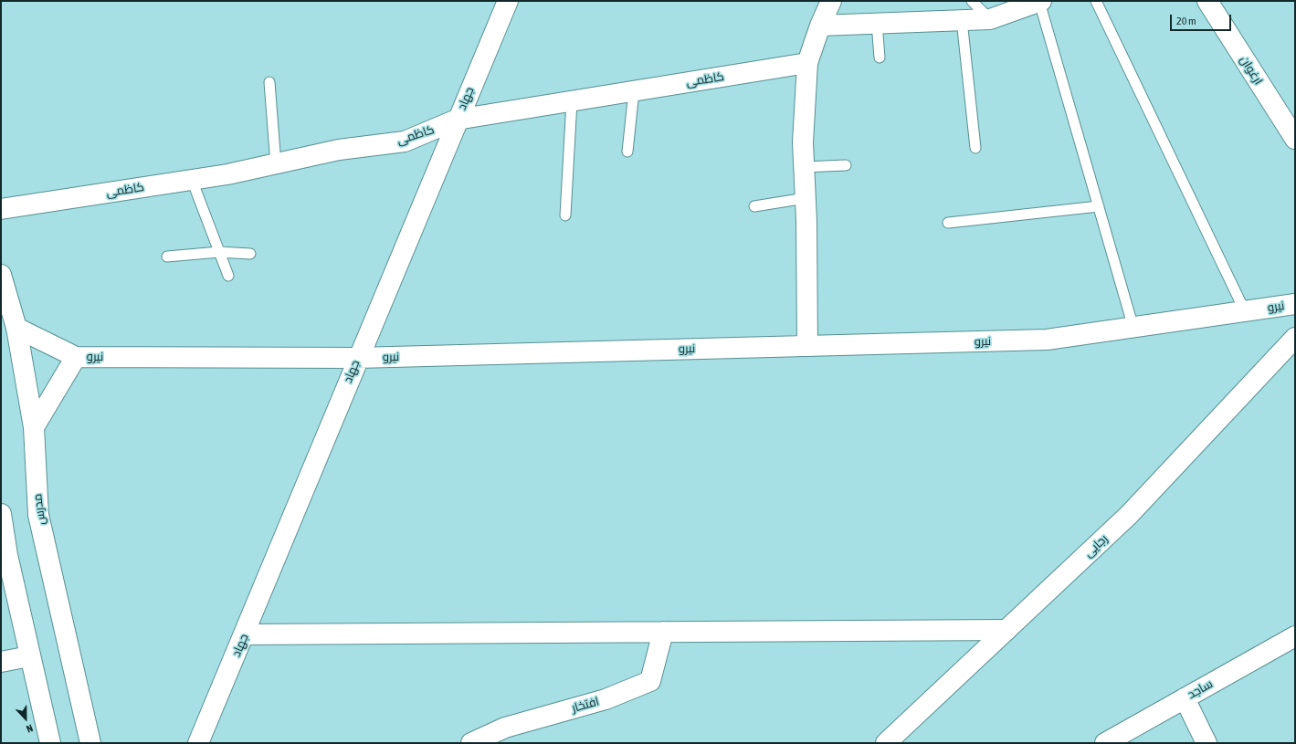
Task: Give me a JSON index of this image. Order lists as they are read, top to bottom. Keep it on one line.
{"streets":{"street":["ارغوان","کاظمی","جهاد","نیرو","مدرس","رجایی","ساجد","افتخار"]},"crossings":[["کاظمی","جهاد"],["جهاد","نیرو"]],"scale_bar":"20 m","north":"bottom"}
